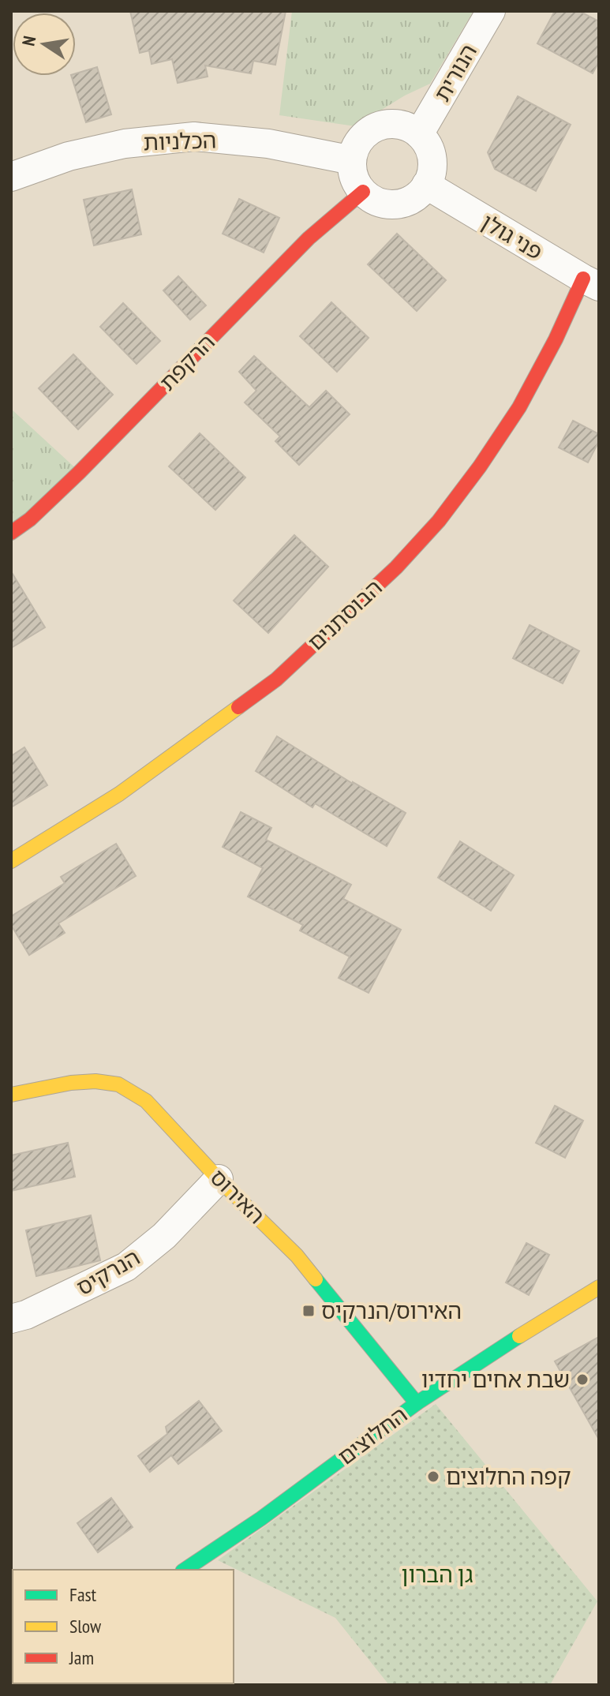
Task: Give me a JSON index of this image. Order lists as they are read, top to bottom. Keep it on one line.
{"streets":{"street":["הנורית","הכלניות","פני גולן","הרקפת","הבוסתנים","האירוס","הנרקיס","החלוצים"]},"crossings":[["הנורית","הכלניות"],["הנורית","פני גולן"],["הנורית","הרקפת"],["הכלניות","פני גולן"],["הכלניות","הרקפת"],["פני גולן","הרקפת"],["פני גולן","הבוסתנים"],["האירוס","הנרקיס"],["האירוס","החלוצים"]],"parks":["גן הברון"],"places":{"transit":["האירוס/הנרקיס"],"other":["שבת אחים יחדיו","קפה החלוצים"]},"legend":["Fast","Slow","Jam"],"north":"left"}
